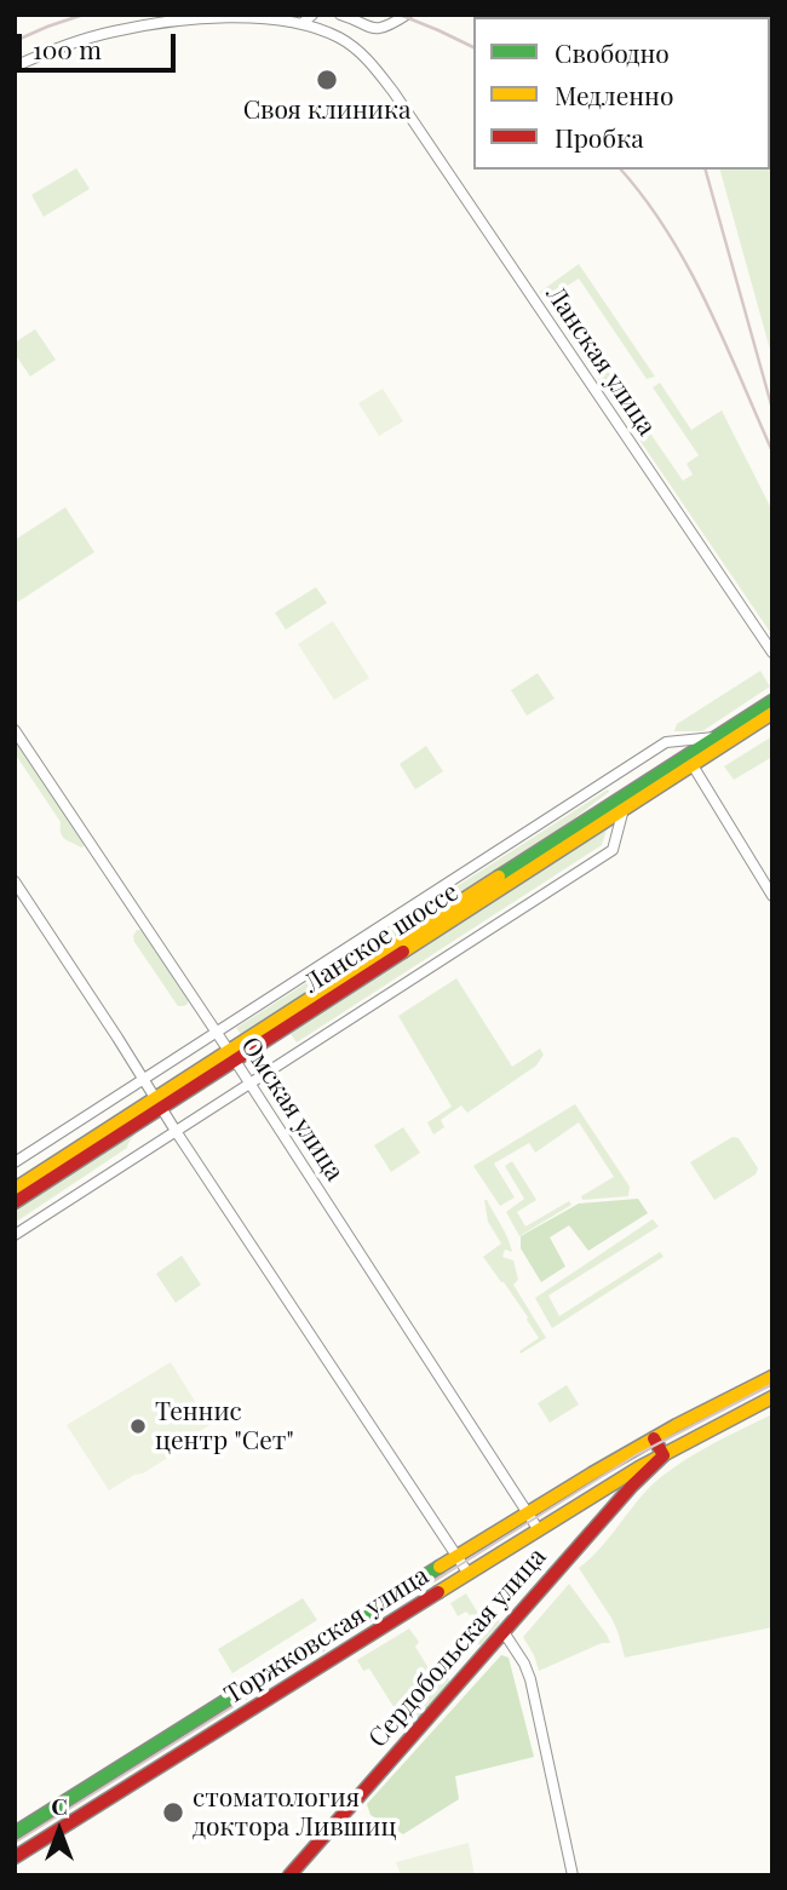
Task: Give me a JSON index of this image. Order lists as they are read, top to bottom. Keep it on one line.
{"streets":{"main road":["Ланское шоссе","Торжковская улица","Сердобольская улица"],"street":["Ланская улица","Омская улица"]},"crossings":[["Ланское шоссе","Омская улица"],["Омская улица","Торжковская улица"],["Торжковская улица","Сердобольская улица"]],"places":["Своя клиника","Теннис центр \"Сет\"","стоматология доктора Лившиц"],"legend":["Свободно","Медленно","Пробка"],"scale_bar":"100 m","north":"top"}
